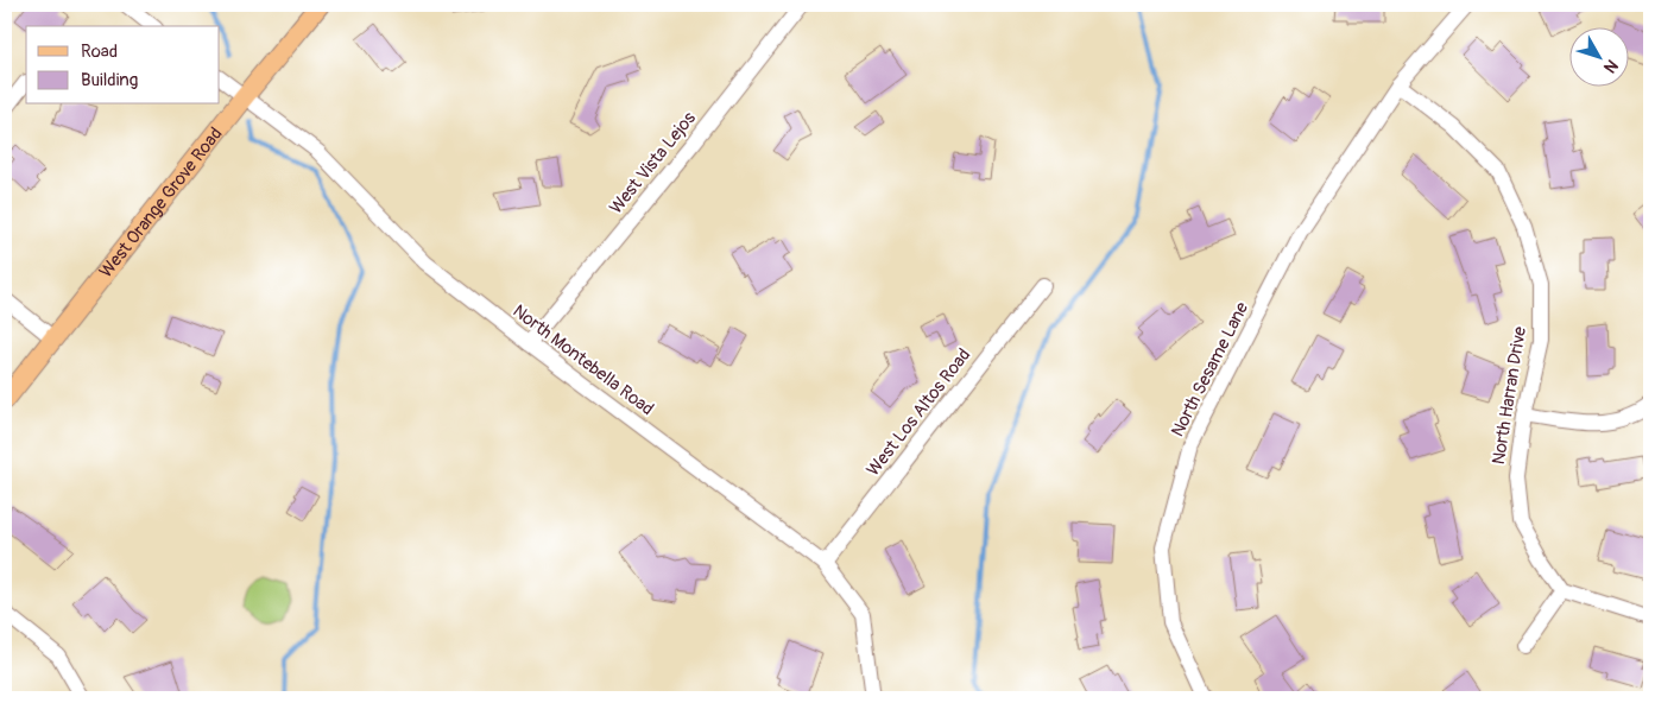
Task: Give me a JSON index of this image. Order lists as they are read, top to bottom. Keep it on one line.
{"streets":{"main road":["West Orange Grove Road"],"street":["West Vista Lejos","North Montebella Road","North Sesame Lane","North Harran Drive","West Los Altos Road"]},"crossings":[["West Vista Lejos","North Montebella Road"],["West Orange Grove Road","North Montebella Road"],["North Montebella Road","West Los Altos Road"],["North Sesame Lane","North Harran Drive"]],"legend":["Road","Building"],"north":"bottom right"}
